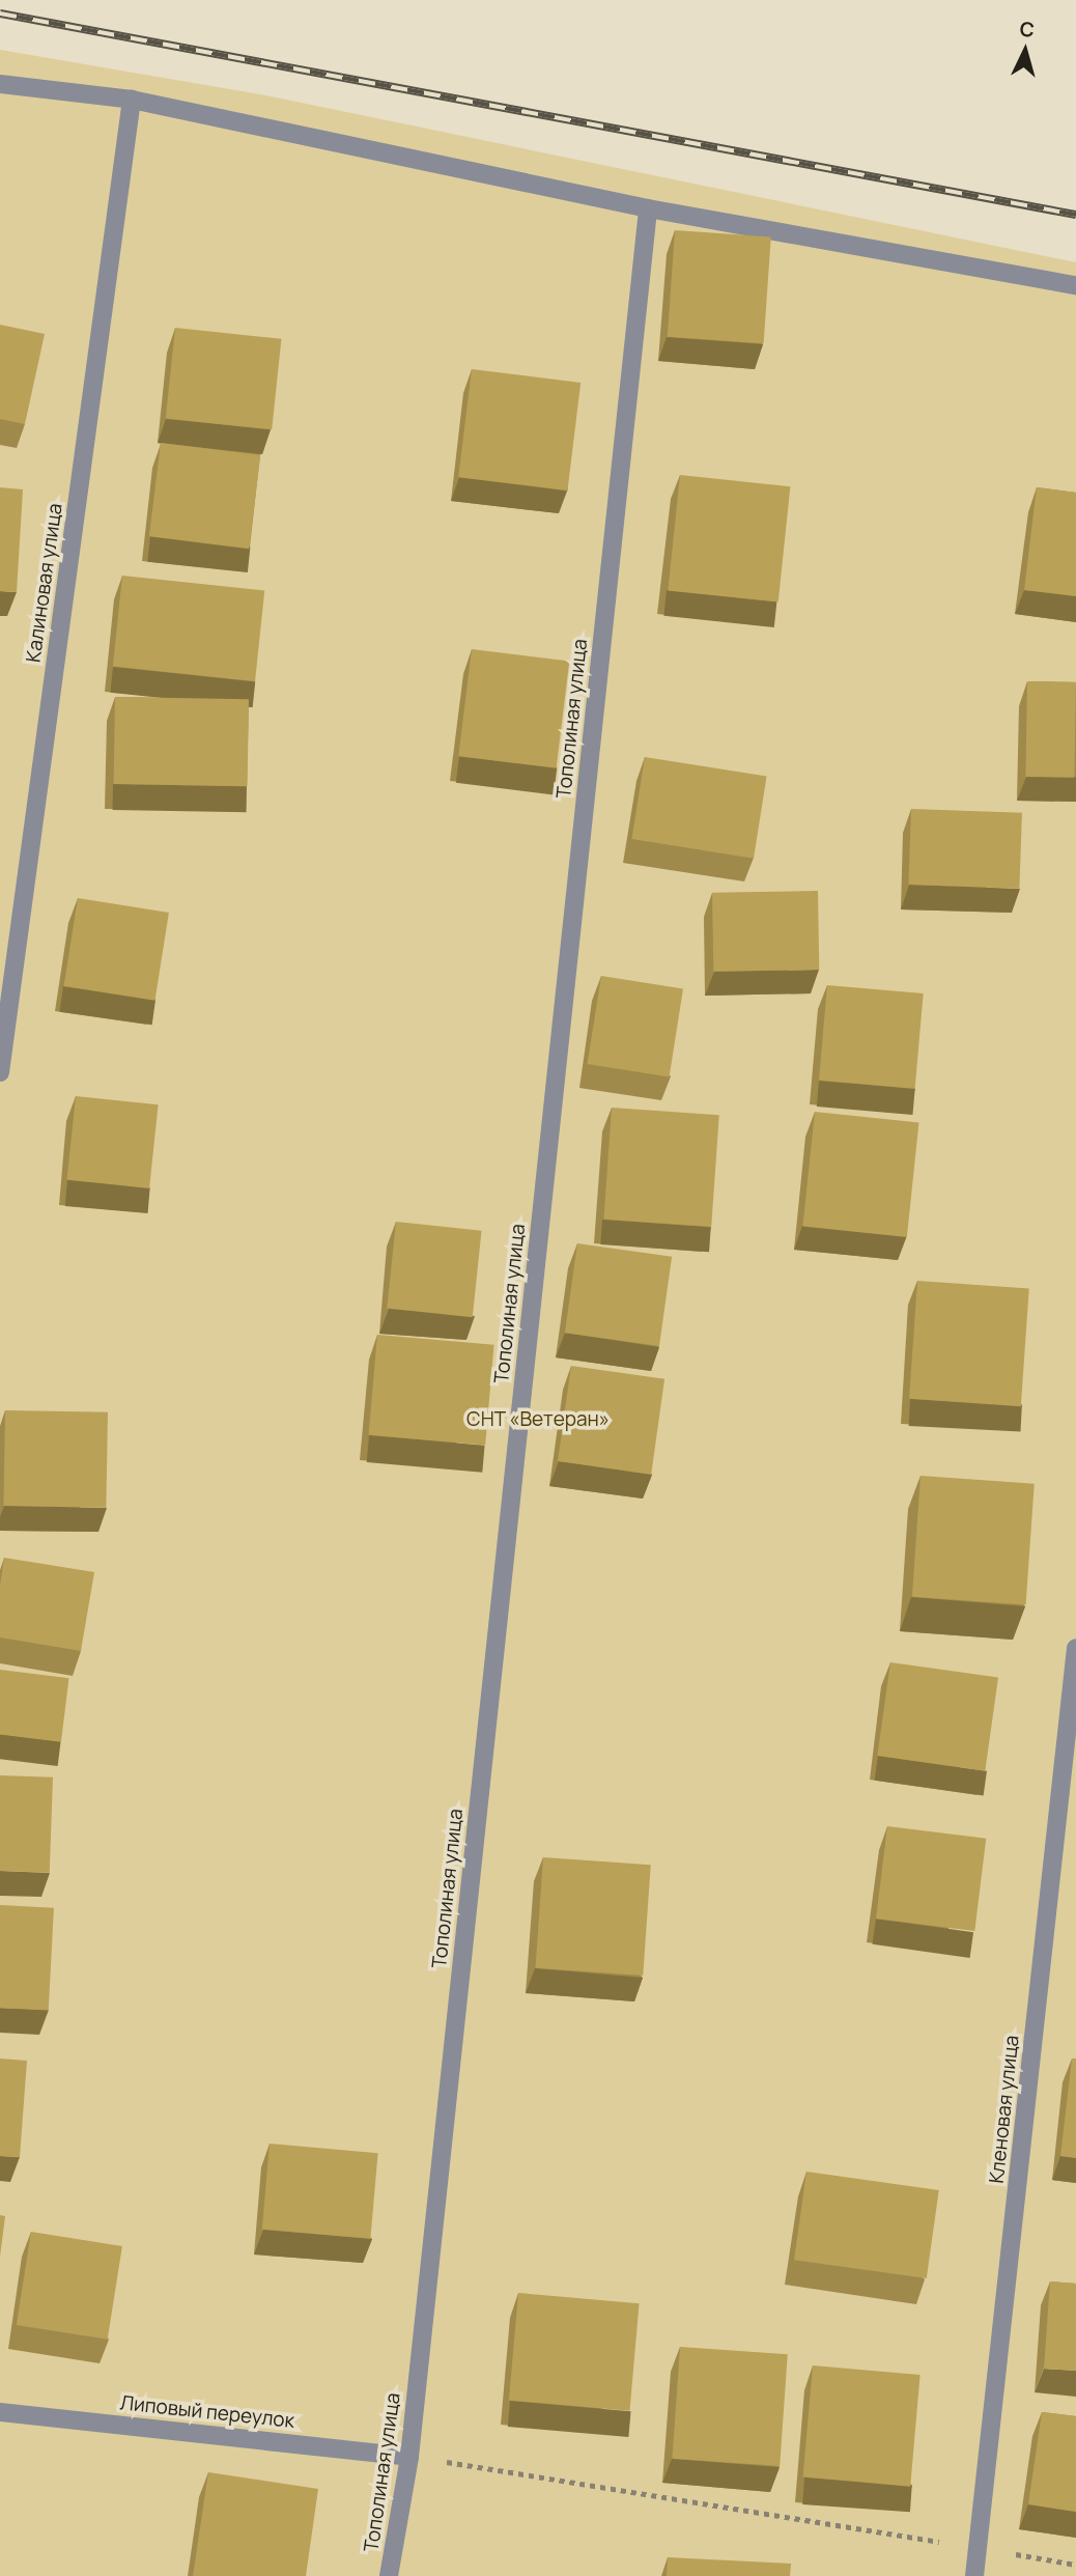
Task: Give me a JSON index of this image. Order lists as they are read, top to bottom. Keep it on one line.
{"streets":{"street":["Калиновая улица","Тополиная улица","Кленовая улица","Липовый переулок"]},"crossings":[["Тополиная улица","Липовый переулок"]],"parks":["СНТ «Ветеран»"],"north":"top"}
